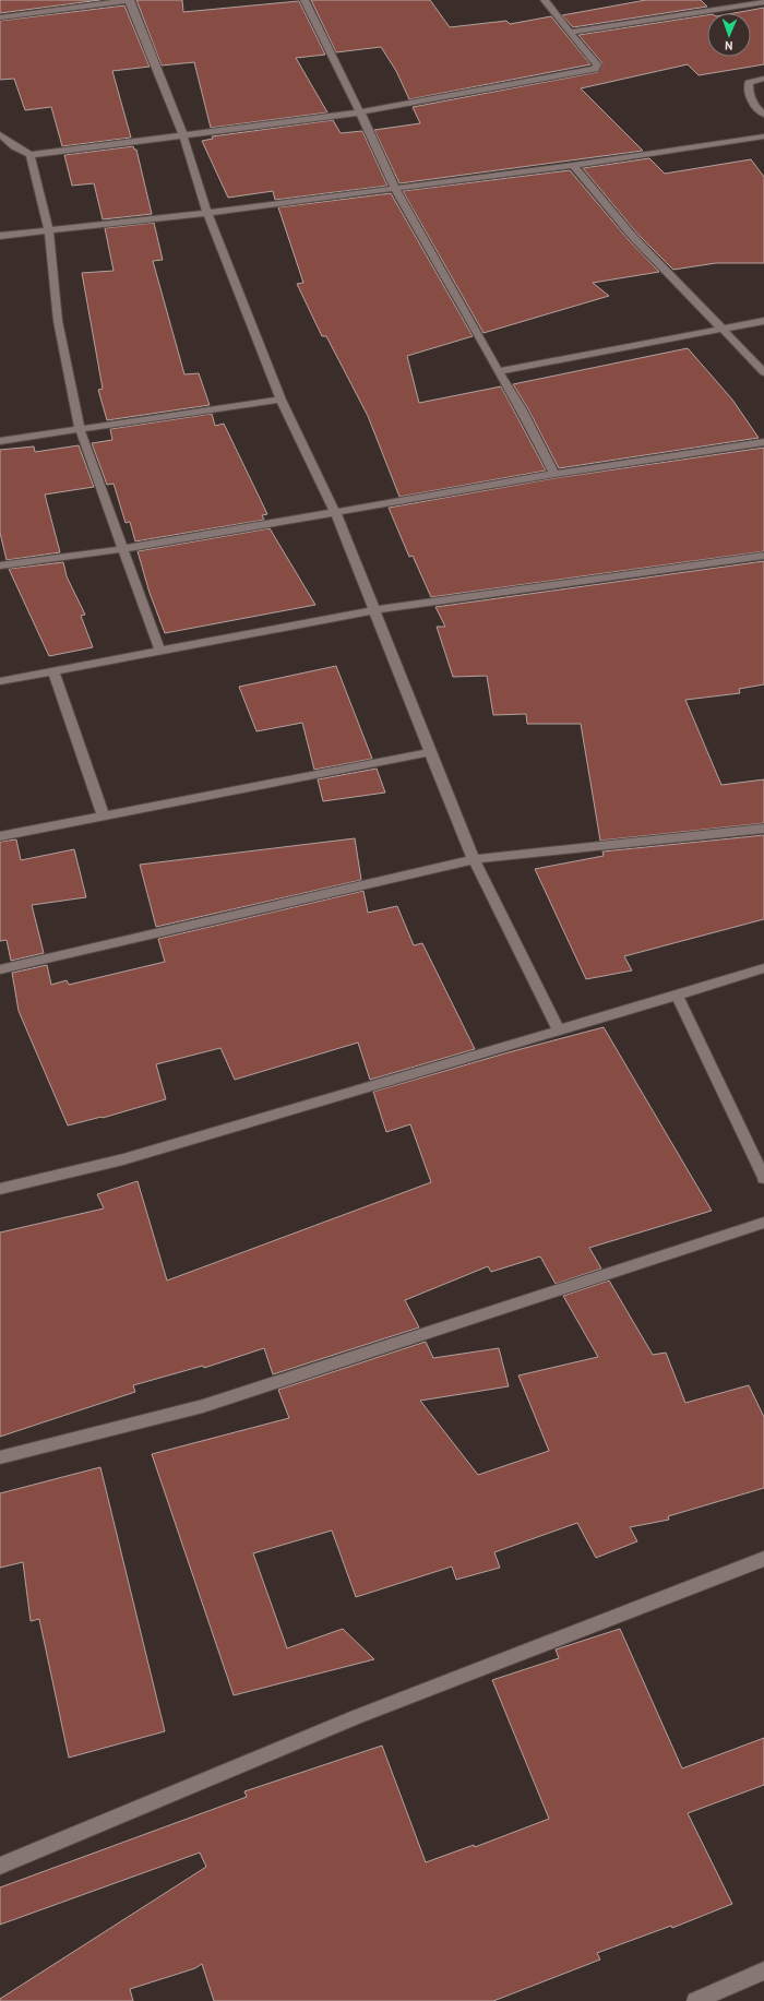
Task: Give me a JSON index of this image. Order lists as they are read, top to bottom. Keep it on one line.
{"north":"bottom"}
